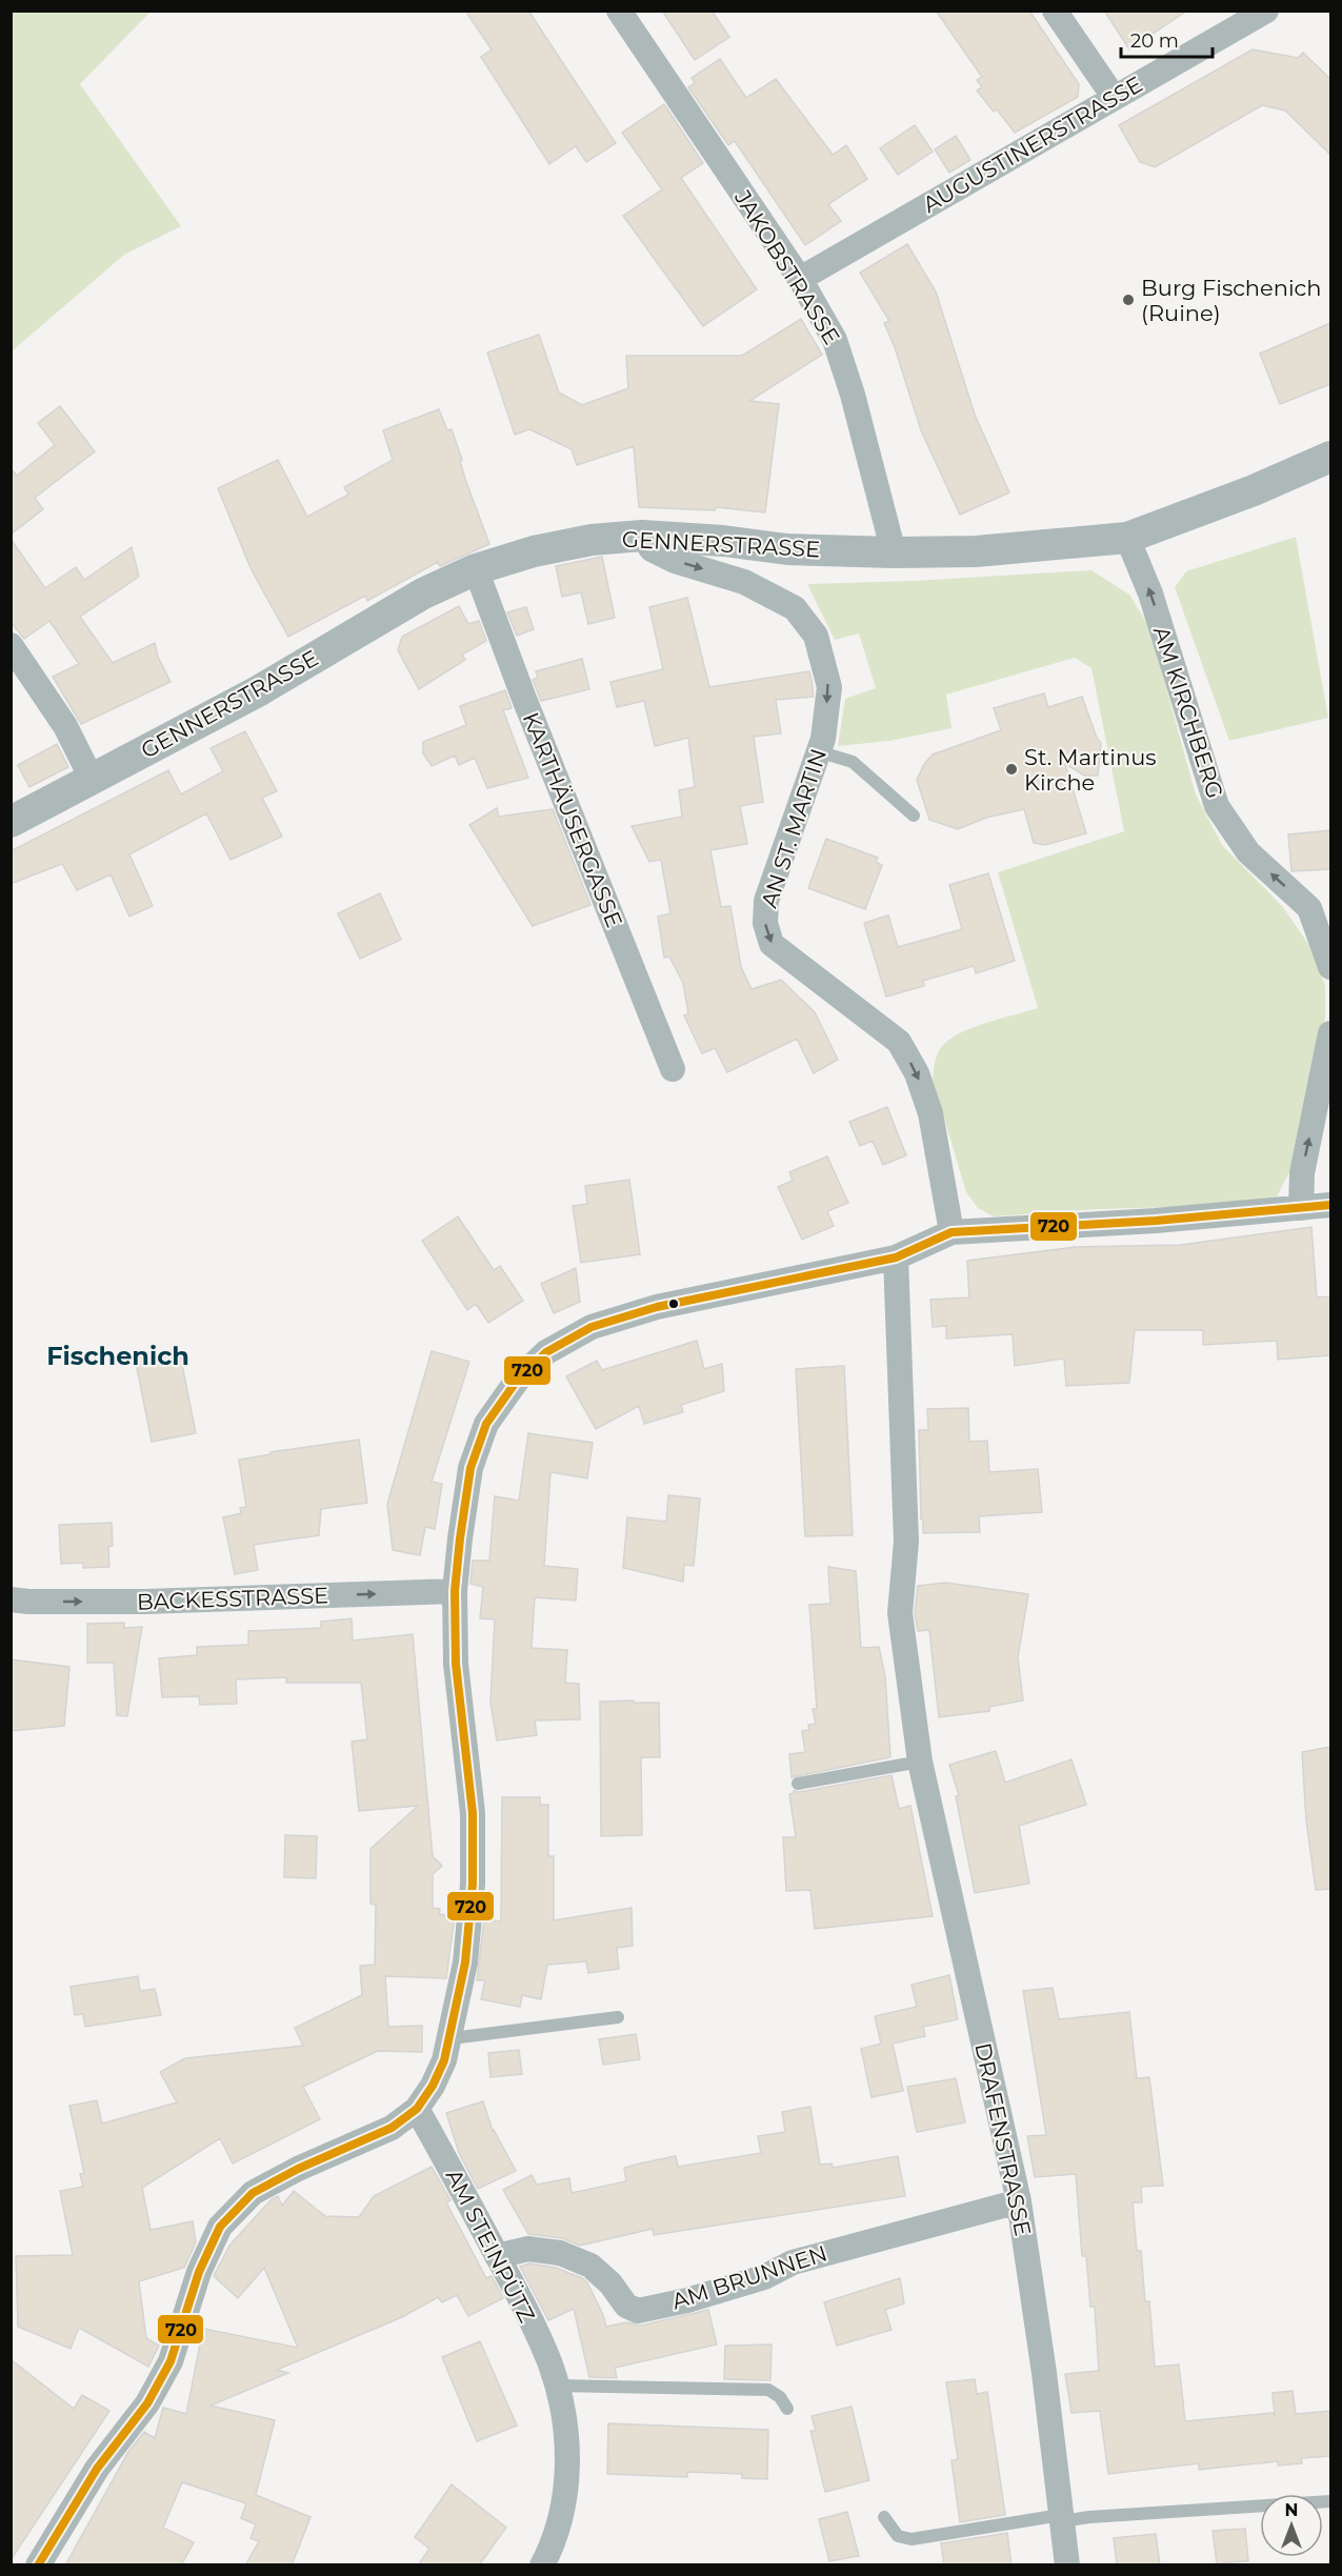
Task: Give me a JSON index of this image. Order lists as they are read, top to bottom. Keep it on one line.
{"streets":{"street":["AUGUSTINERSTRASSE","JAKOBSTRASSE","GENNERSTRASSE","AM KIRCHBERG","KARTHÄUSERGASSE","AN ST. MARTIN","BACKESSTRASSE","DRAFENSTRASSE","AM STEINPÜTZ","AM BRUNNEN"]},"crossings":[["AUGUSTINERSTRASSE","JAKOBSTRASSE"],["JAKOBSTRASSE","GENNERSTRASSE"],["GENNERSTRASSE","AM KIRCHBERG"],["GENNERSTRASSE","KARTHÄUSERGASSE"],["GENNERSTRASSE","AN ST. MARTIN"],["DRAFENSTRASSE","AM BRUNNEN"],["AM STEINPÜTZ","AM BRUNNEN"]],"one_way":["AM KIRCHBERG","AN ST. MARTIN","BACKESSTRASSE"],"districts":["Fischenich"],"places":["Burg Fischenich (Ruine)","St. Martinus Kirche"],"lines":["transit line 720"],"scale_bar":"20 m","north":"top"}
